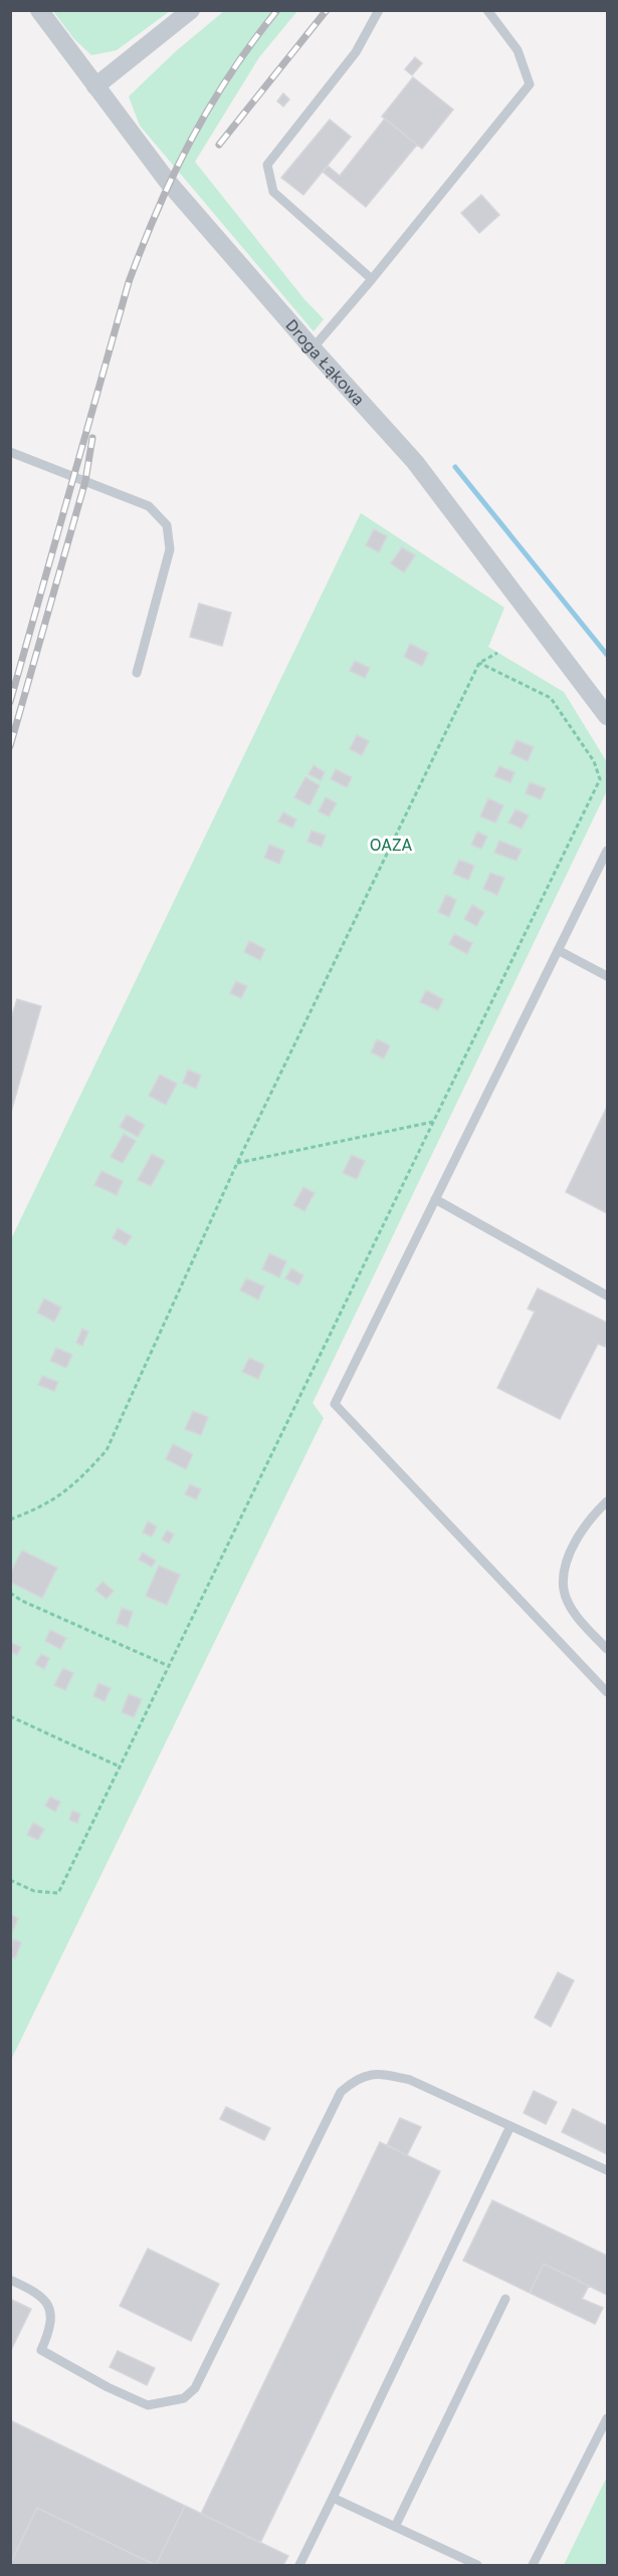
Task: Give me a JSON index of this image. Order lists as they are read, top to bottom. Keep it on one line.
{"streets":{"street":["Droga Łąkowa"]},"parks":["OAZA"]}
